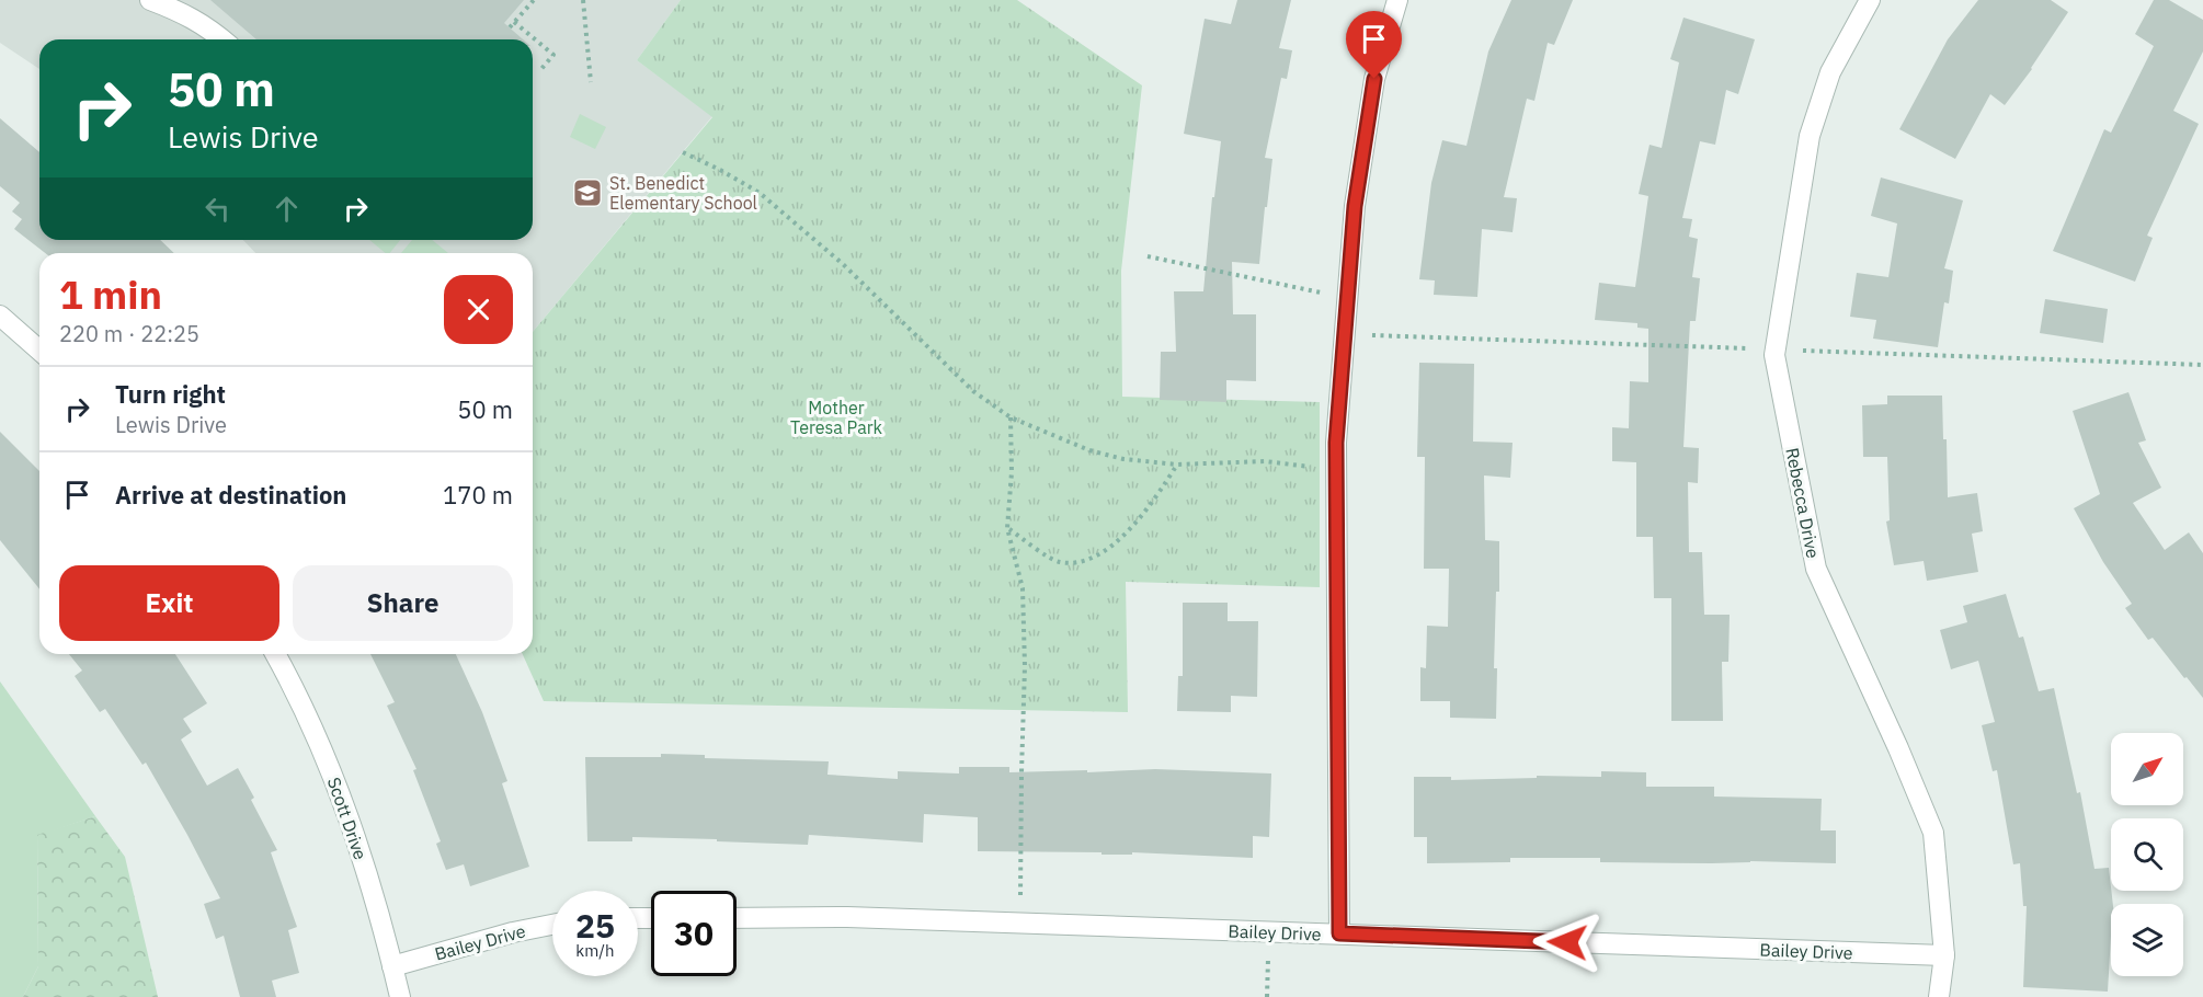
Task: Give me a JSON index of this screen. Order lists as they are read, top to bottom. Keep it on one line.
{"streets":{"street":["Rebecca Drive","Scott Drive","Bailey Drive"]},"crossings":[["Rebecca Drive","Bailey Drive"],["Scott Drive","Bailey Drive"]],"parks":["Mother Teresa Park"],"places":{"school or university":["St. Benedict Elementary School"]},"north":"top right","page":{"turn":["50 m","Lewis Drive"],"heading":["1 min","220 m · 22:25"],"list":[{"name":"Turn right","note":"Lewis Drive","value":"50 m"},{"name":"Arrive at destination","value":"170 m"}],"buttons":["Exit","Share"],"speed":"25 km/h","limit":"30"}}
